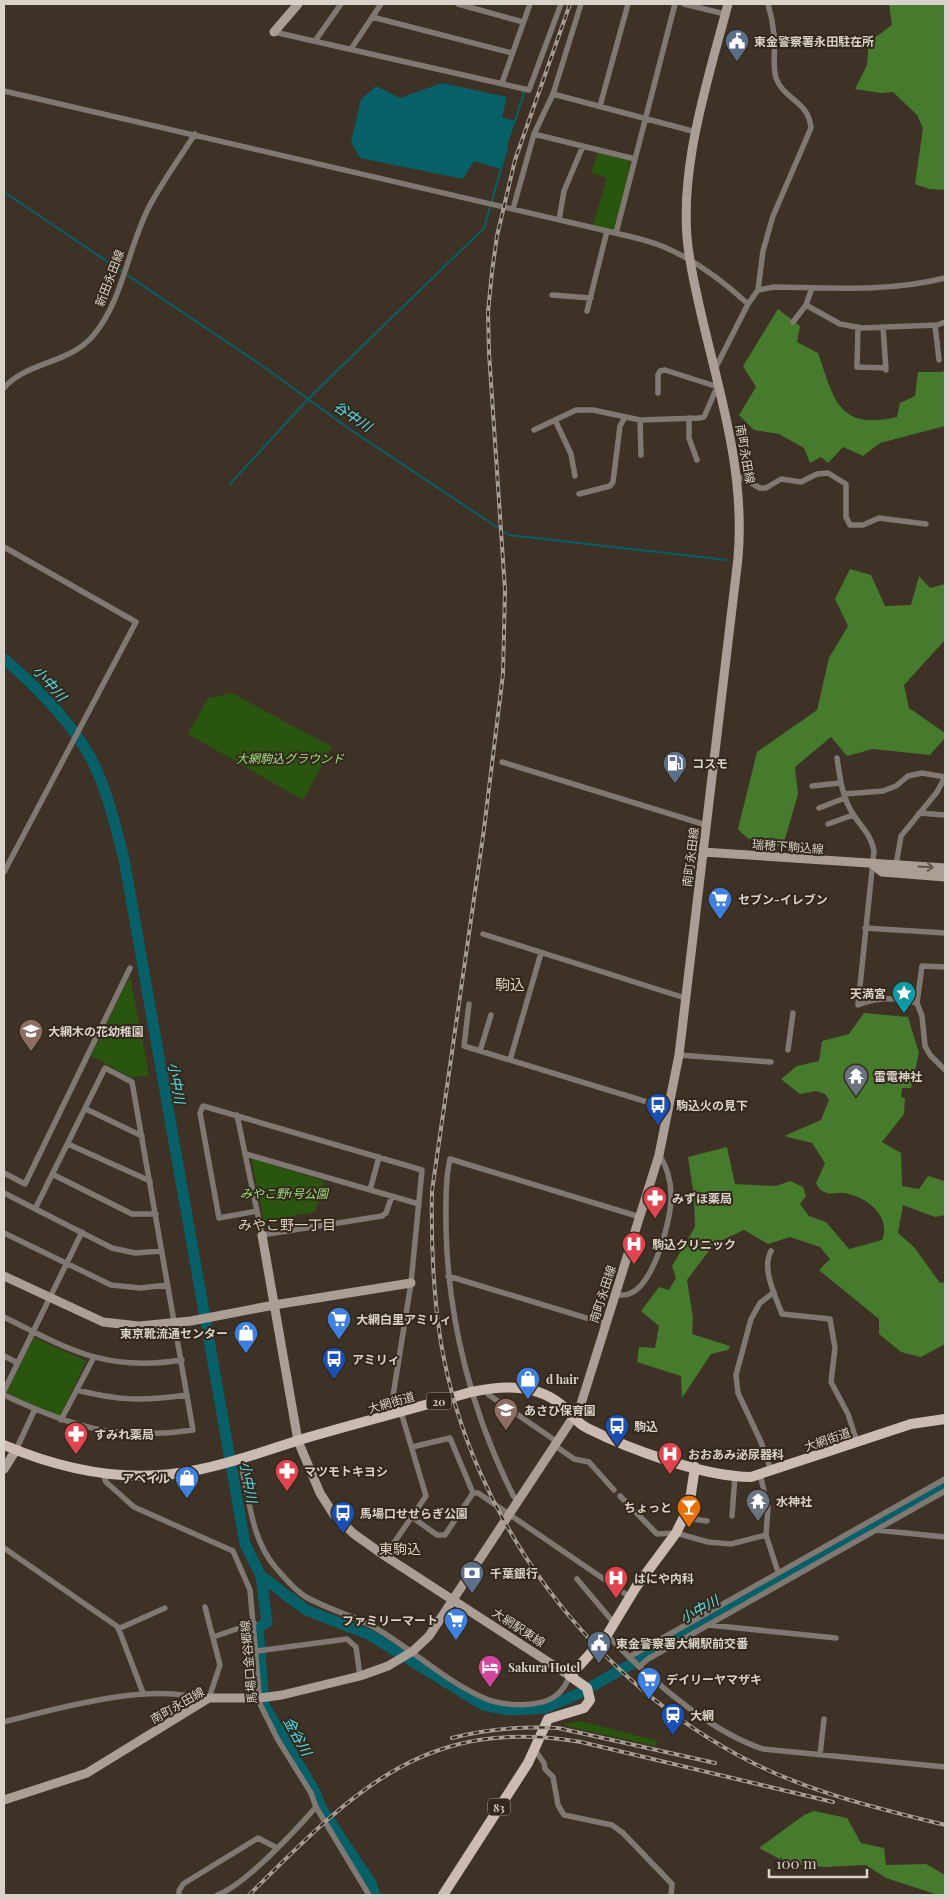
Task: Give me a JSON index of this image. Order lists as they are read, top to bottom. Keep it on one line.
{"streets":{"main road":["20","大網街道","83"],"street":["新田永田線","南町永田線","瑞穂下駒込線","大網駅東線","馬場口金谷郷線"]},"crossings":[["南町永田線","瑞穂下駒込線"],["南町永田線","大網街道"],["南町永田線","大網駅東線"],["南町永田線","馬場口金谷郷線"],["大網街道","大網駅東線"],["大網街道","馬場口金谷郷線"],["大網駅東線","83"]],"districts":["駒込","みやこ野一丁目","東駒込"],"water":["谷中川","小中川","金谷川"],"parks":["大網駒込グラウンド","みやこ野1号公園"],"places":{"public building":["東金警察署永田駐在所","東金警察署大網駅前交番"],"fuel station":["コスモ"],"supermarket":["セブン-イレブン","大網白里アミリィ","ファミリーマート","デイリーヤマザキ"],"place":["天満宮"],"school or university":["大網木の花幼稚園","あさひ保育園"],"temple":["雷電神社","水神社"],"bus stop":["駒込火の見下","アミリィ","駒込","馬場口せせらぎ公園"],"pharmacy":["みずほ薬局","すみれ薬局","マツモトキヨシ"],"hospital":["駒込クリニック","おおあみ泌尿器科","はにや内科"],"shop":["東京靴流通センター","d hair","アベイル"],"bar":["ちょっと"],"bank":["千葉銀行"],"hotel":["Sakura Hotel"],"station":["大網"]},"scale_bar":"100 m"}
